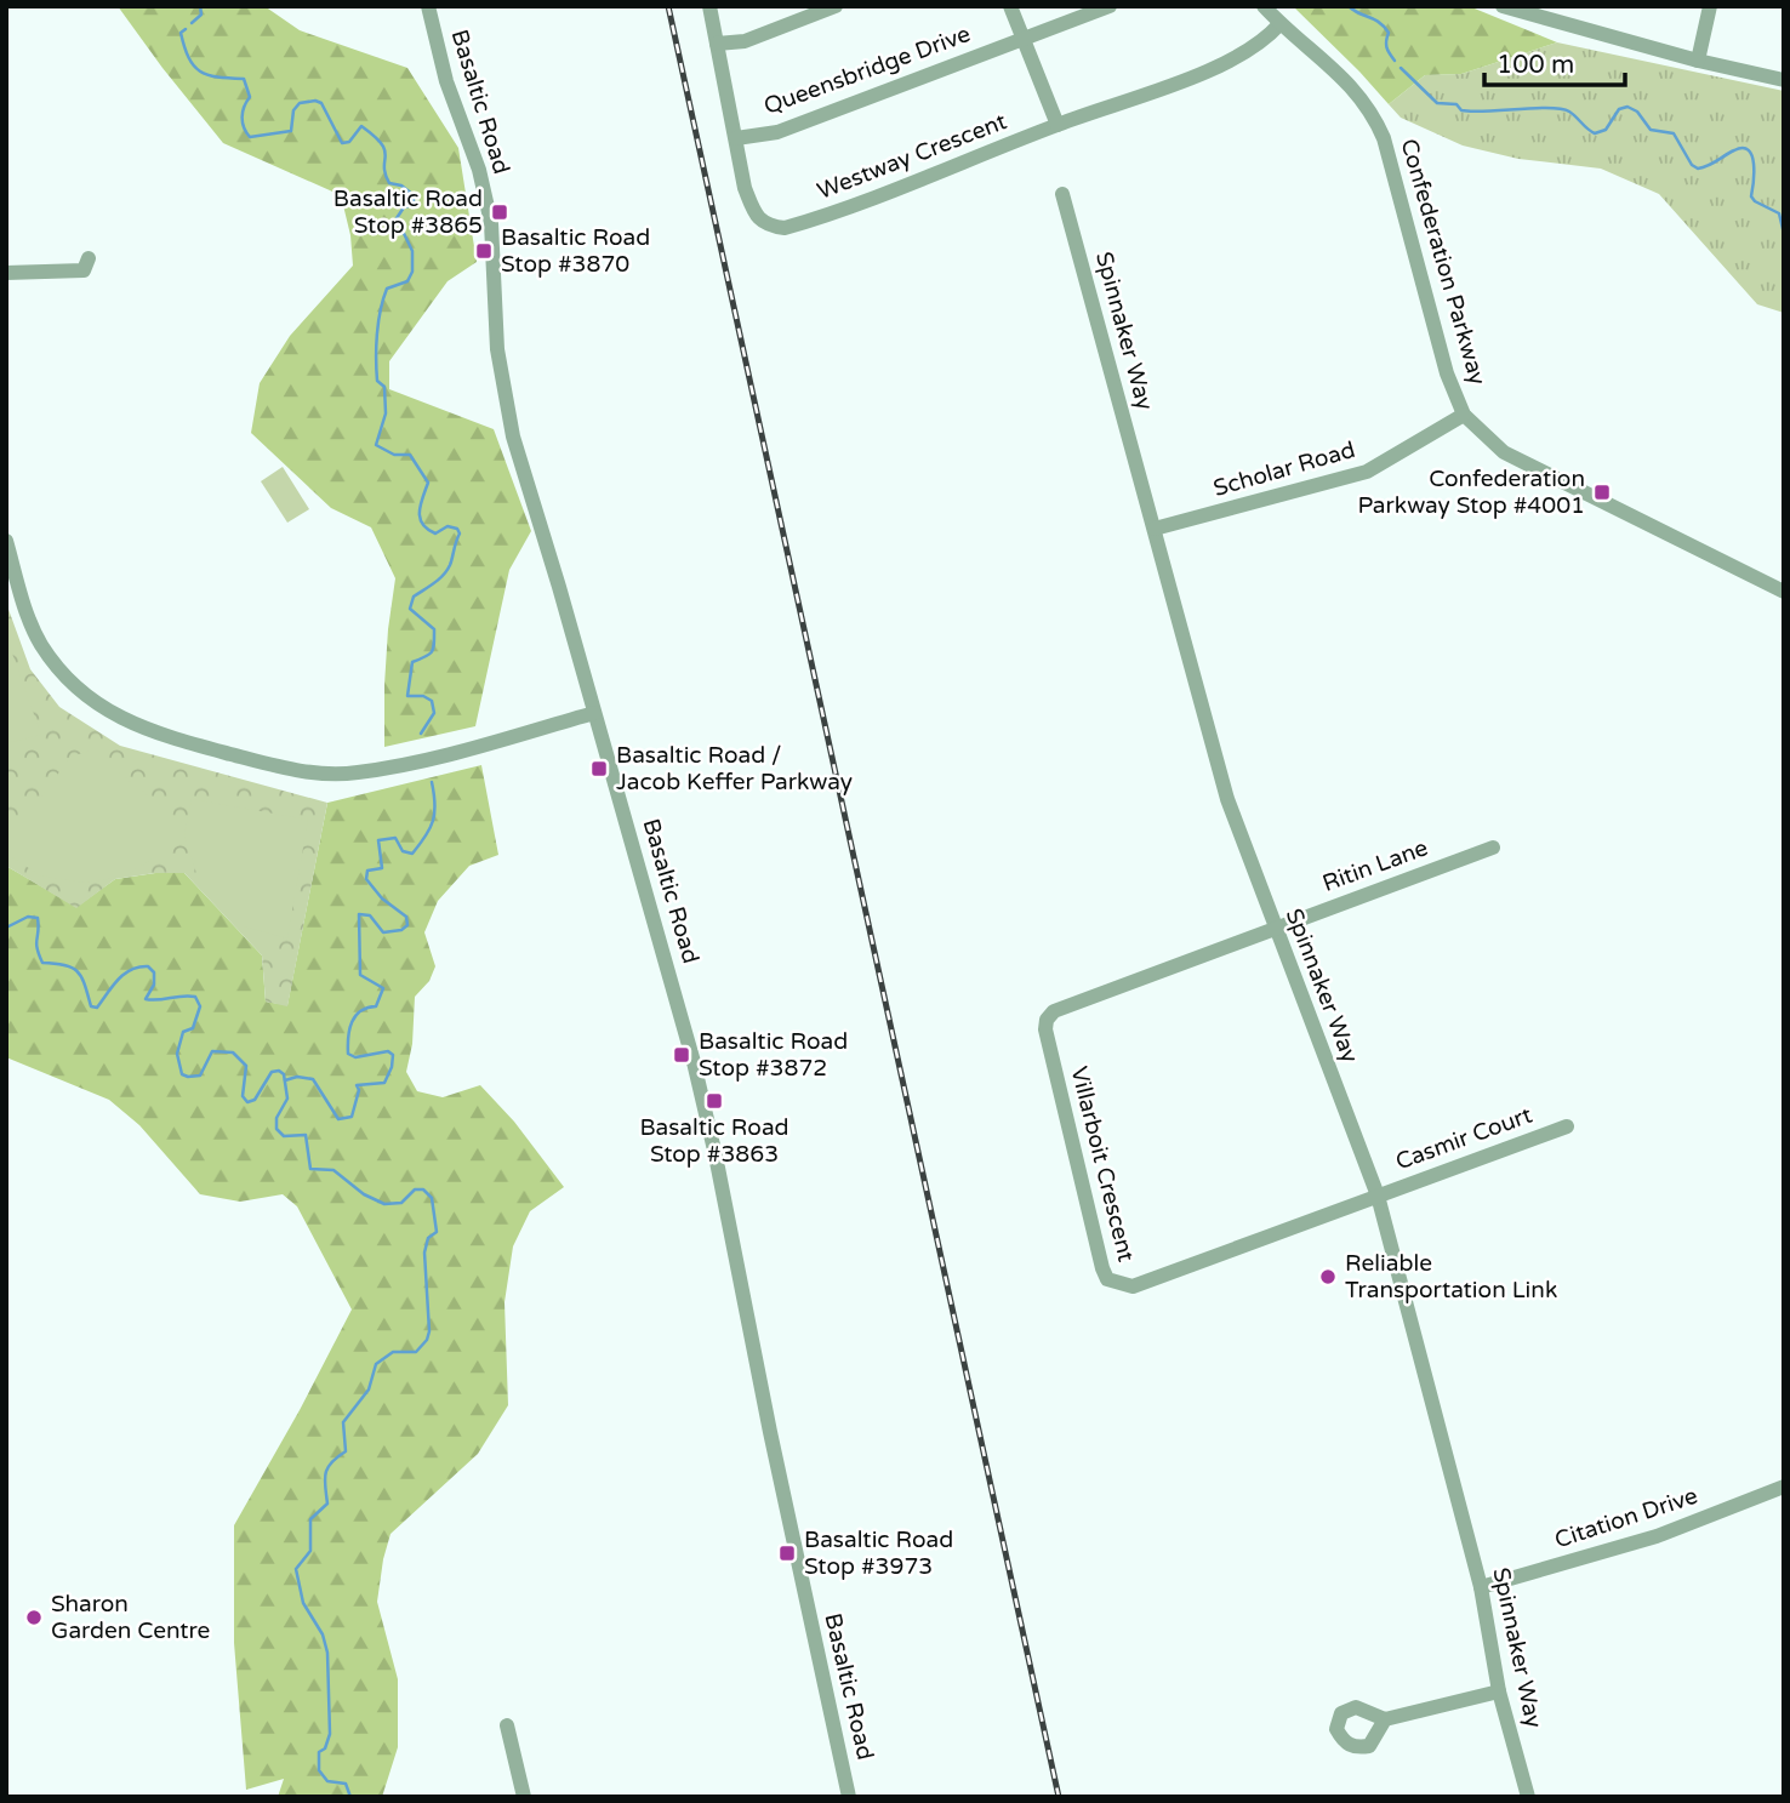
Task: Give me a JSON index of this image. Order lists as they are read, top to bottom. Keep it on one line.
{"streets":{"street":["Queensbridge Drive","Basaltic Road","Westway Crescent","Confederation Parkway","Spinnaker Way","Scholar Road","Ritin Lane","Casmir Court","Villarboit Crescent","Citation Drive"]},"crossings":[["Queensbridge Drive","Westway Crescent"],["Westway Crescent","Confederation Parkway"],["Confederation Parkway","Scholar Road"],["Spinnaker Way","Scholar Road"],["Spinnaker Way","Ritin Lane"],["Spinnaker Way","Casmir Court"],["Spinnaker Way","Villarboit Crescent"],["Spinnaker Way","Citation Drive"],["Ritin Lane","Villarboit Crescent"],["Casmir Court","Villarboit Crescent"]],"places":{"transit":["Basaltic Road Stop #3865","Basaltic Road Stop #3870","Confederation Parkway Stop #4001","Basaltic Road / Jacob Keffer Parkway","Basaltic Road Stop #3872","Basaltic Road Stop #3863","Basaltic Road Stop #3973"],"other":["Reliable Transportation Link","Sharon Garden Centre"]},"scale_bar":"100 m"}
